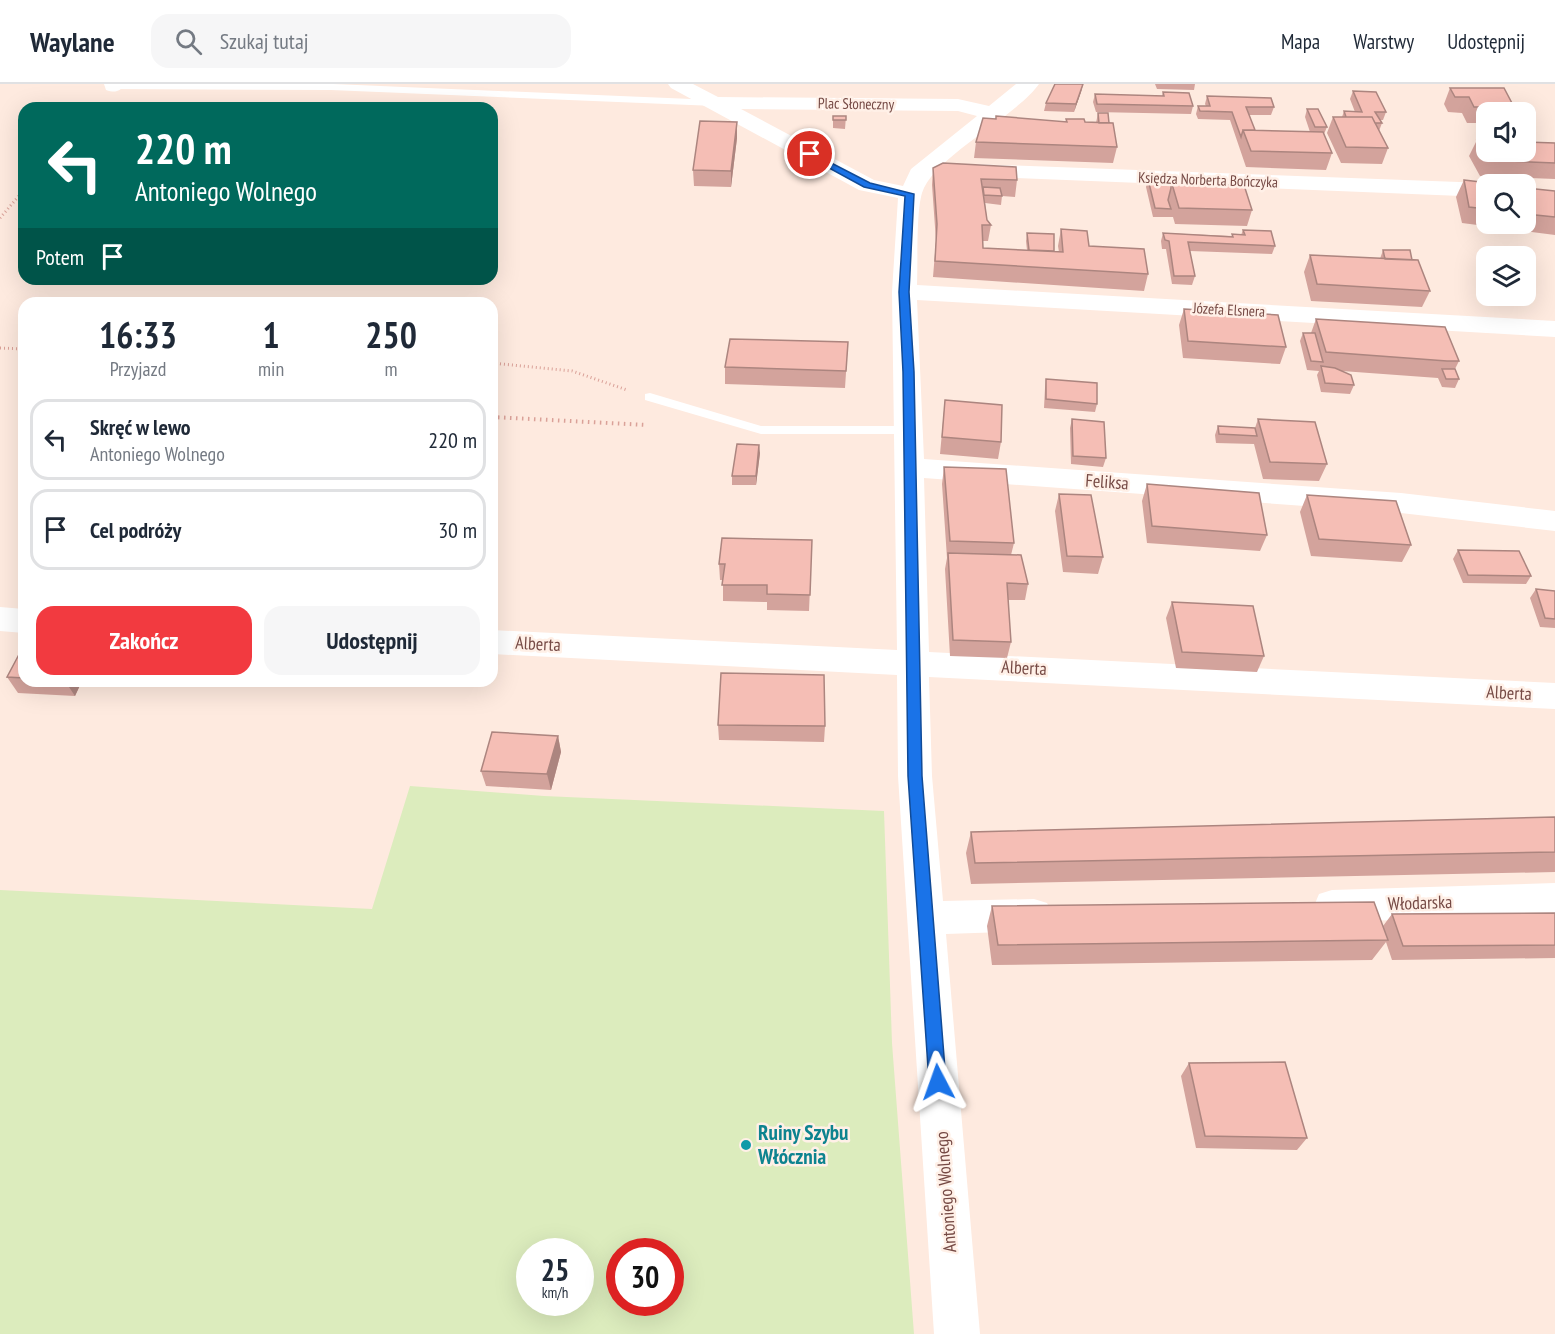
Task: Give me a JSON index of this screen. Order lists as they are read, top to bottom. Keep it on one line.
{"streets":{"street":["Plac Słoneczny","Księdza Norberta Bończyka","Józefa Elsnera","Feliksa","Alberta","Włodarska","Antoniego Wolnego"]},"crossings":[["Józefa Elsnera","Antoniego Wolnego"],["Feliksa","Antoniego Wolnego"],["Alberta","Antoniego Wolnego"]],"places":["Ruiny Szybu Włócznia"],"page":{"header":"Waylane","search":"Szukaj tutaj","nav":["Mapa","Warstwy","Udostępnij"],"turn":["220 m","Antoniego Wolnego"],"then":"Potem","eta":["16:33","Przyjazd","1","min","250","m"],"list":[{"name":"Skręć w lewo","note":"Antoniego Wolnego","value":"220 m"},{"name":"Cel podróży","value":"30 m"}],"buttons":["Zakończ","Udostępnij"],"speed":"25 km/h","limit":"30"}}
